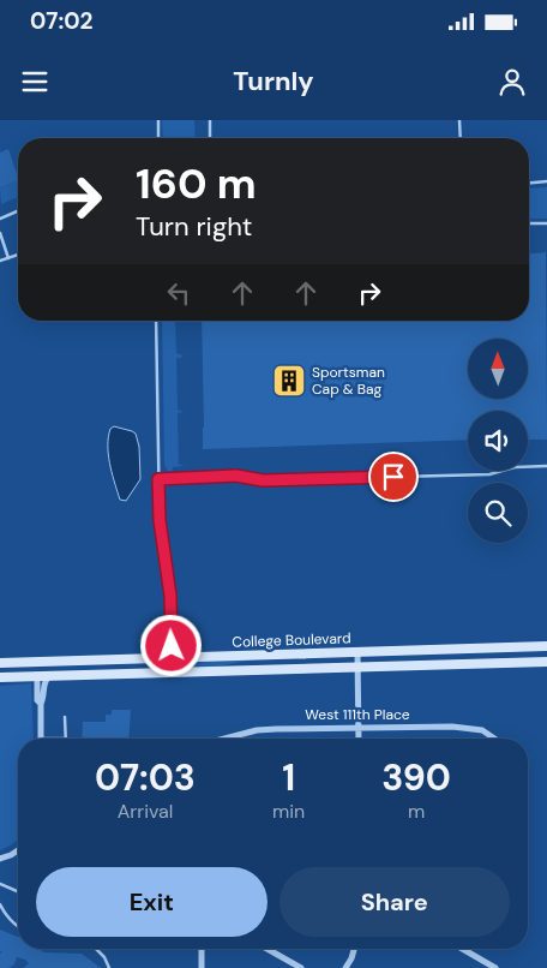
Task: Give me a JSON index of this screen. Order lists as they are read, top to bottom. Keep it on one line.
{"streets":{"main road":["College Boulevard"],"street":["West 111th Place"]},"places":{"building":["Sportsman Cap & Bag"]},"north":"top","page":{"status":"07:02","header":"Turnly","turn":["160 m","Turn right"],"eta":["07:03","Arrival","1","min","390","m"],"buttons":["Exit","Share"]}}
